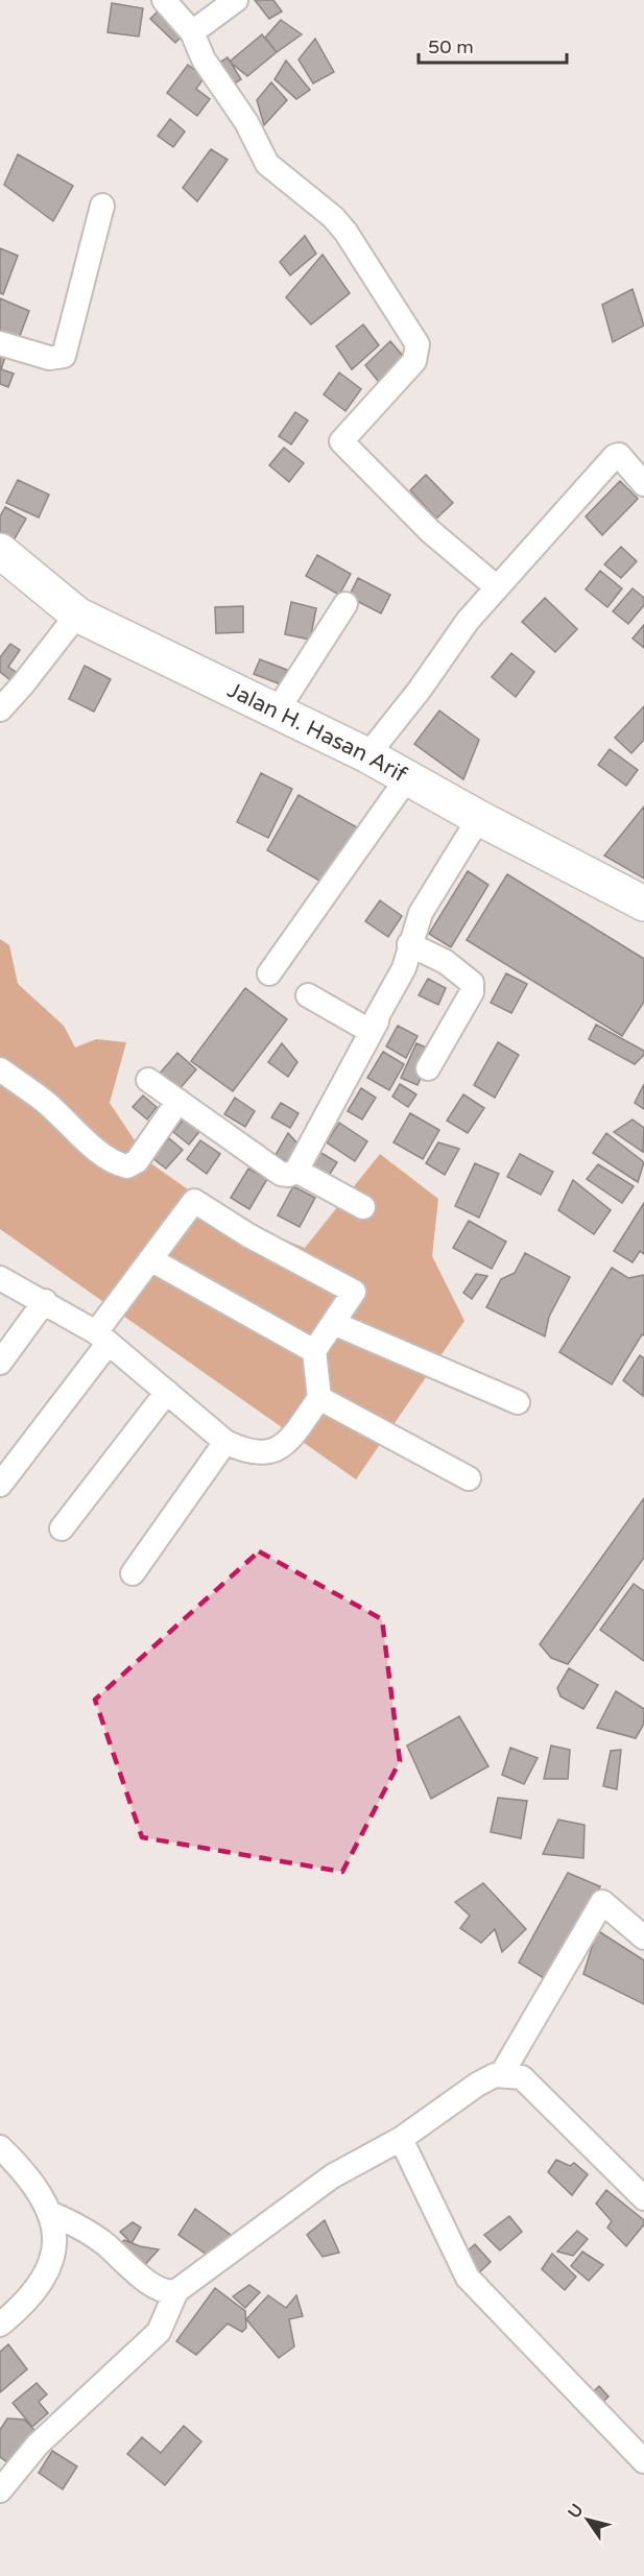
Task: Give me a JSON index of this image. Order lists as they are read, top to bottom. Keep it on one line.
{"streets":{"main road":["Jalan H. Hasan Arif"]},"scale_bar":"50 m","north":"top left"}
